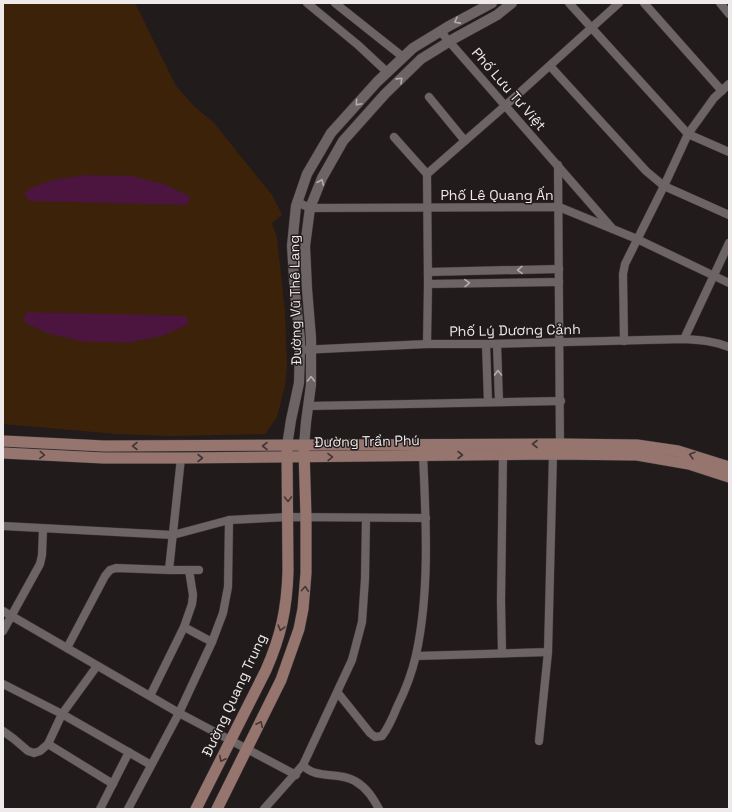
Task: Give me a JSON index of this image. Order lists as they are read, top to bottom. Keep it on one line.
{"streets":{"main road":["Đường Trần Phú","Đường Quang Trung"],"street":["Phố Lưu Tư Việt","Phố Lê Quang Ấn","Đường Vũ Thê Lang","Phố Lý Dương Cảnh"]},"crossings":[["Phố Lưu Tư Việt","Phố Lê Quang Ấn"],["Phố Lưu Tư Việt","Đường Vũ Thê Lang"],["Phố Lê Quang Ấn","Đường Vũ Thê Lang"],["Đường Vũ Thê Lang","Phố Lý Dương Cảnh"],["Đường Vũ Thê Lang","Đường Trần Phú"],["Đường Vũ Thê Lang","Đường Quang Trung"],["Đường Trần Phú","Đường Quang Trung"]]}
